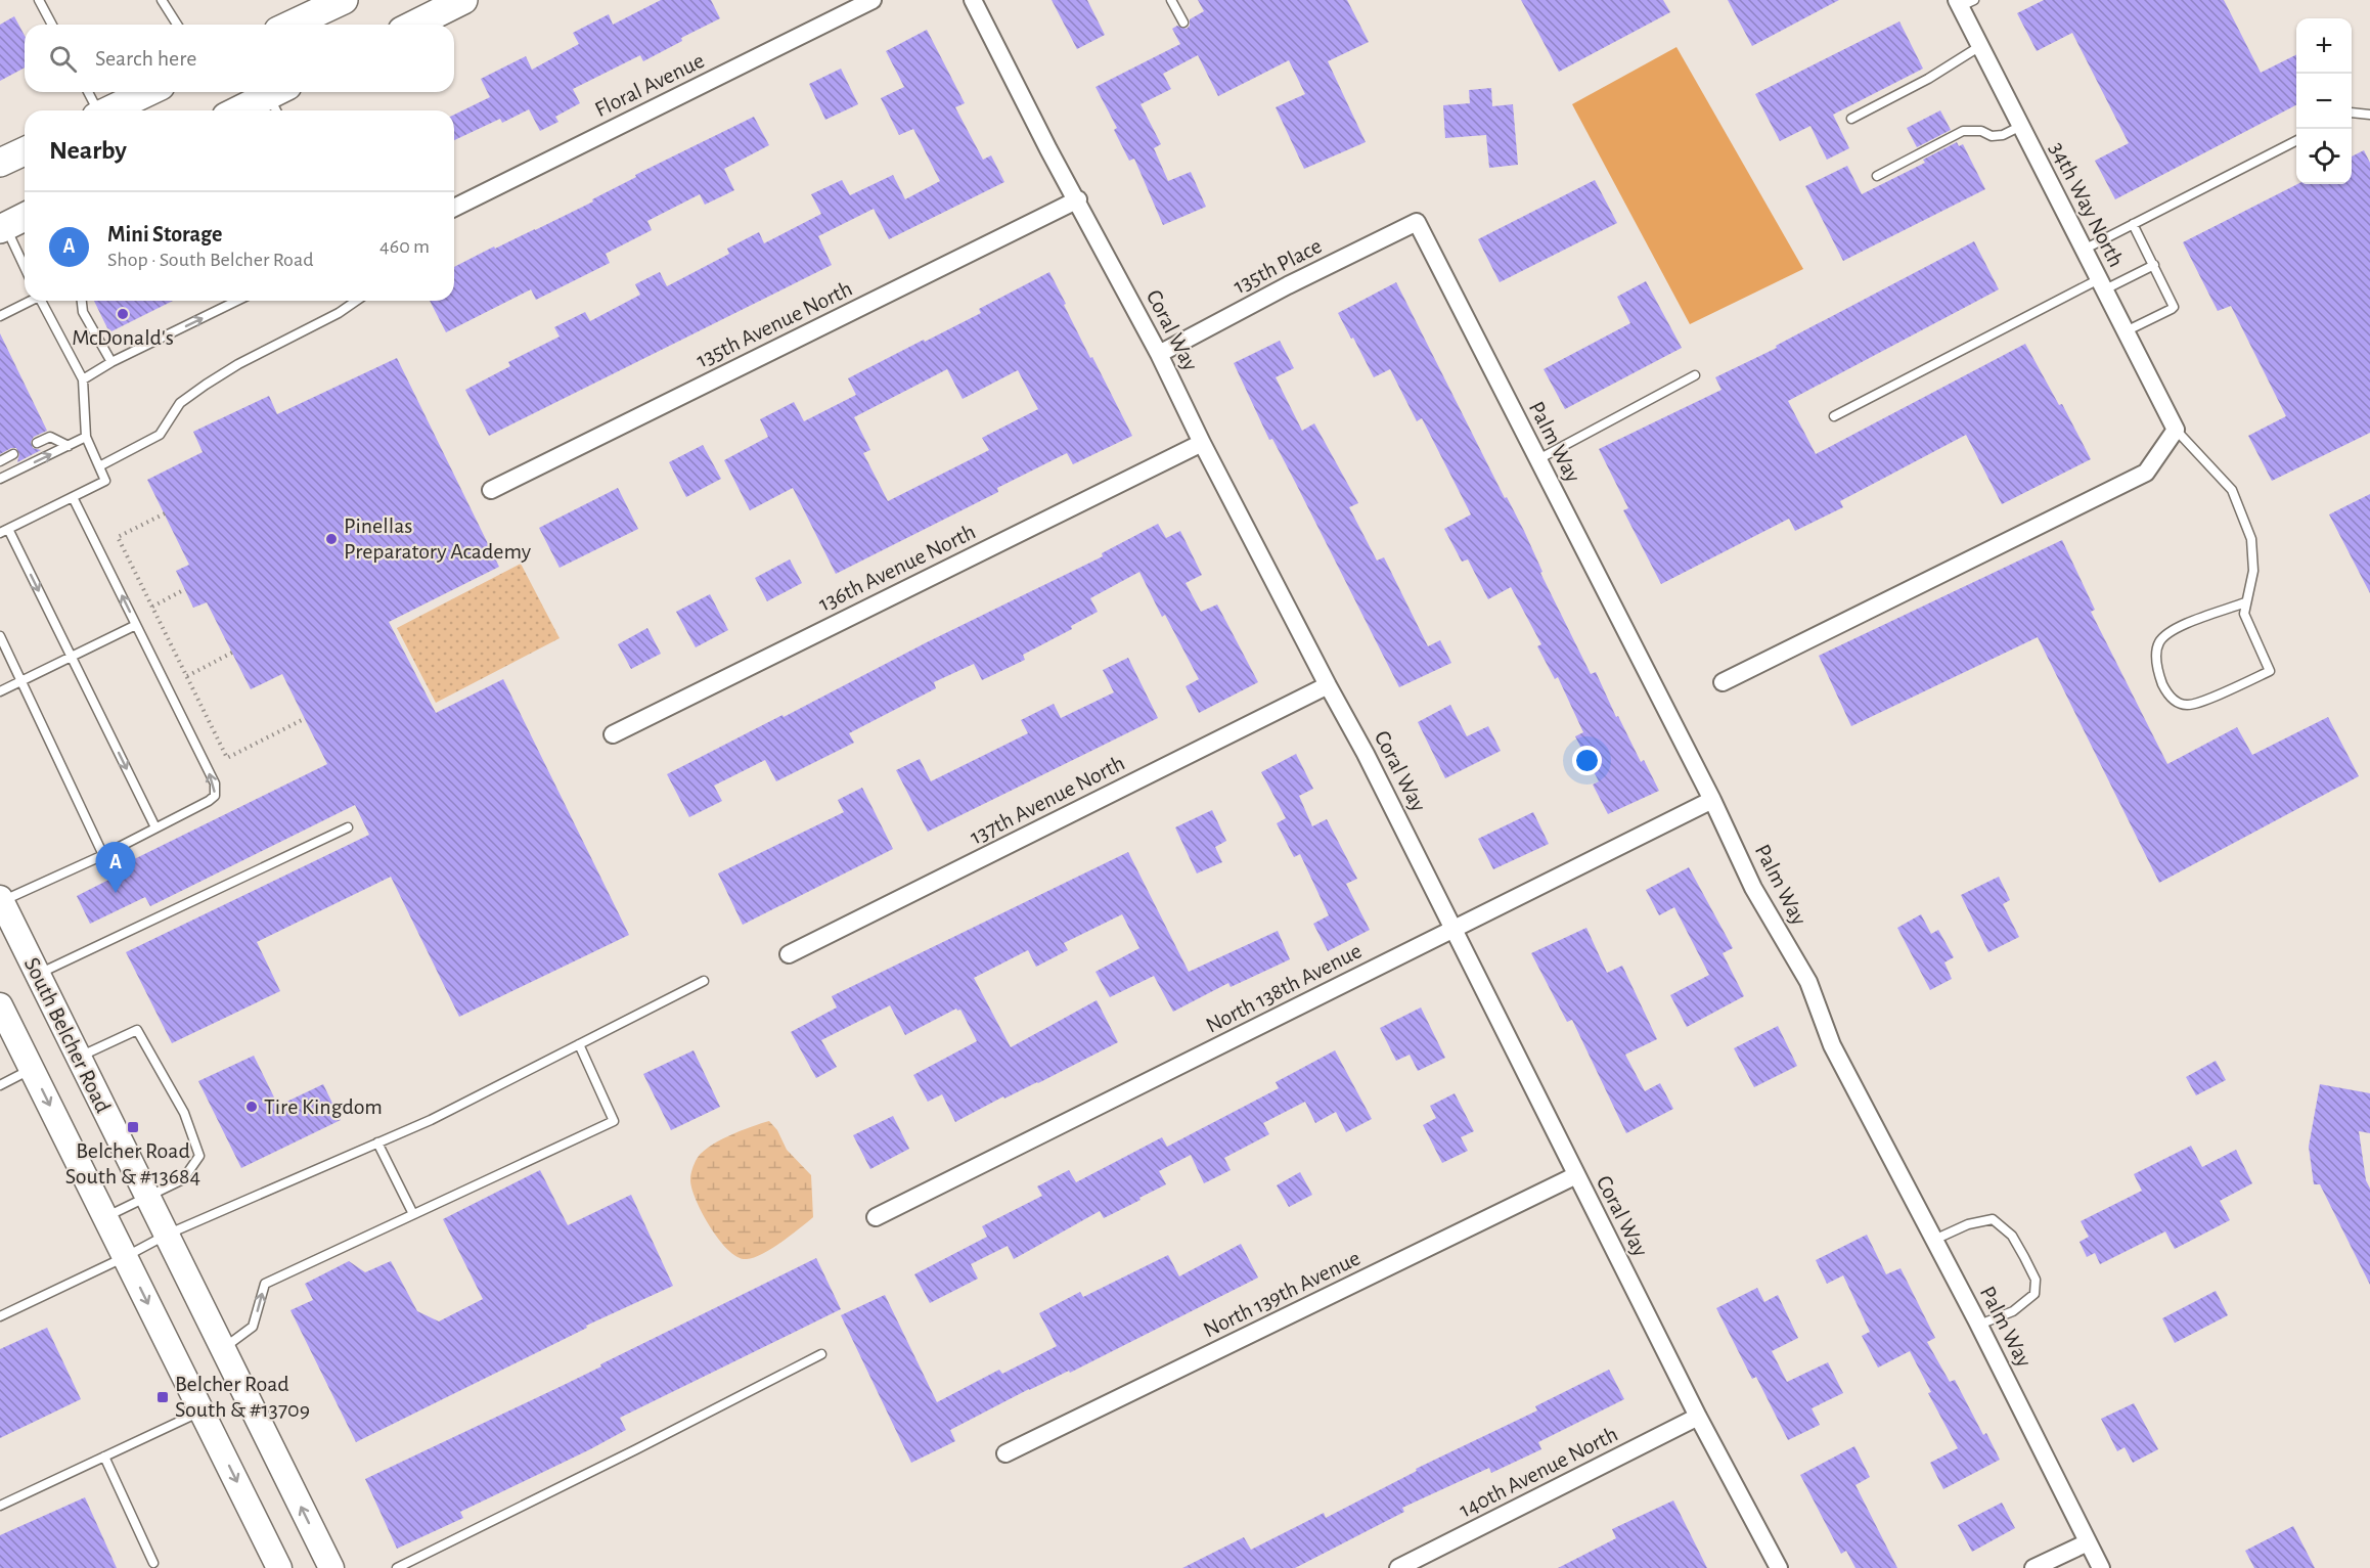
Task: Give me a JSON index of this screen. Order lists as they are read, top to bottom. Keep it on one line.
{"streets":{"main road":["South Belcher Road"],"street":["Floral Avenue","34th Way North","135th Place","135th Avenue North","Coral Way","Palm Way","136th Avenue North","137th Avenue North","North 138th Avenue","North 139th Avenue","140th Avenue North"]},"crossings":[["135th Place","Coral Way"],["135th Place","Palm Way"],["135th Avenue North","Coral Way"],["Coral Way","136th Avenue North"],["Coral Way","137th Avenue North"],["Coral Way","North 138th Avenue"],["Coral Way","North 139th Avenue"],["Coral Way","140th Avenue North"],["Palm Way","North 138th Avenue"]],"places":{"other":["McDonald's","Pinellas Preparatory Academy","Tire Kingdom"],"transit":["Belcher Road South & #13684","Belcher Road South & #13709"]},"page":{"map_buttons":["+","−"],"search":"Search here","heading":"Nearby","list":[{"mark":"A","name":"Mini Storage","note":"Shop · South Belcher Road","value":"460 m"}],"pins":"A"}}
